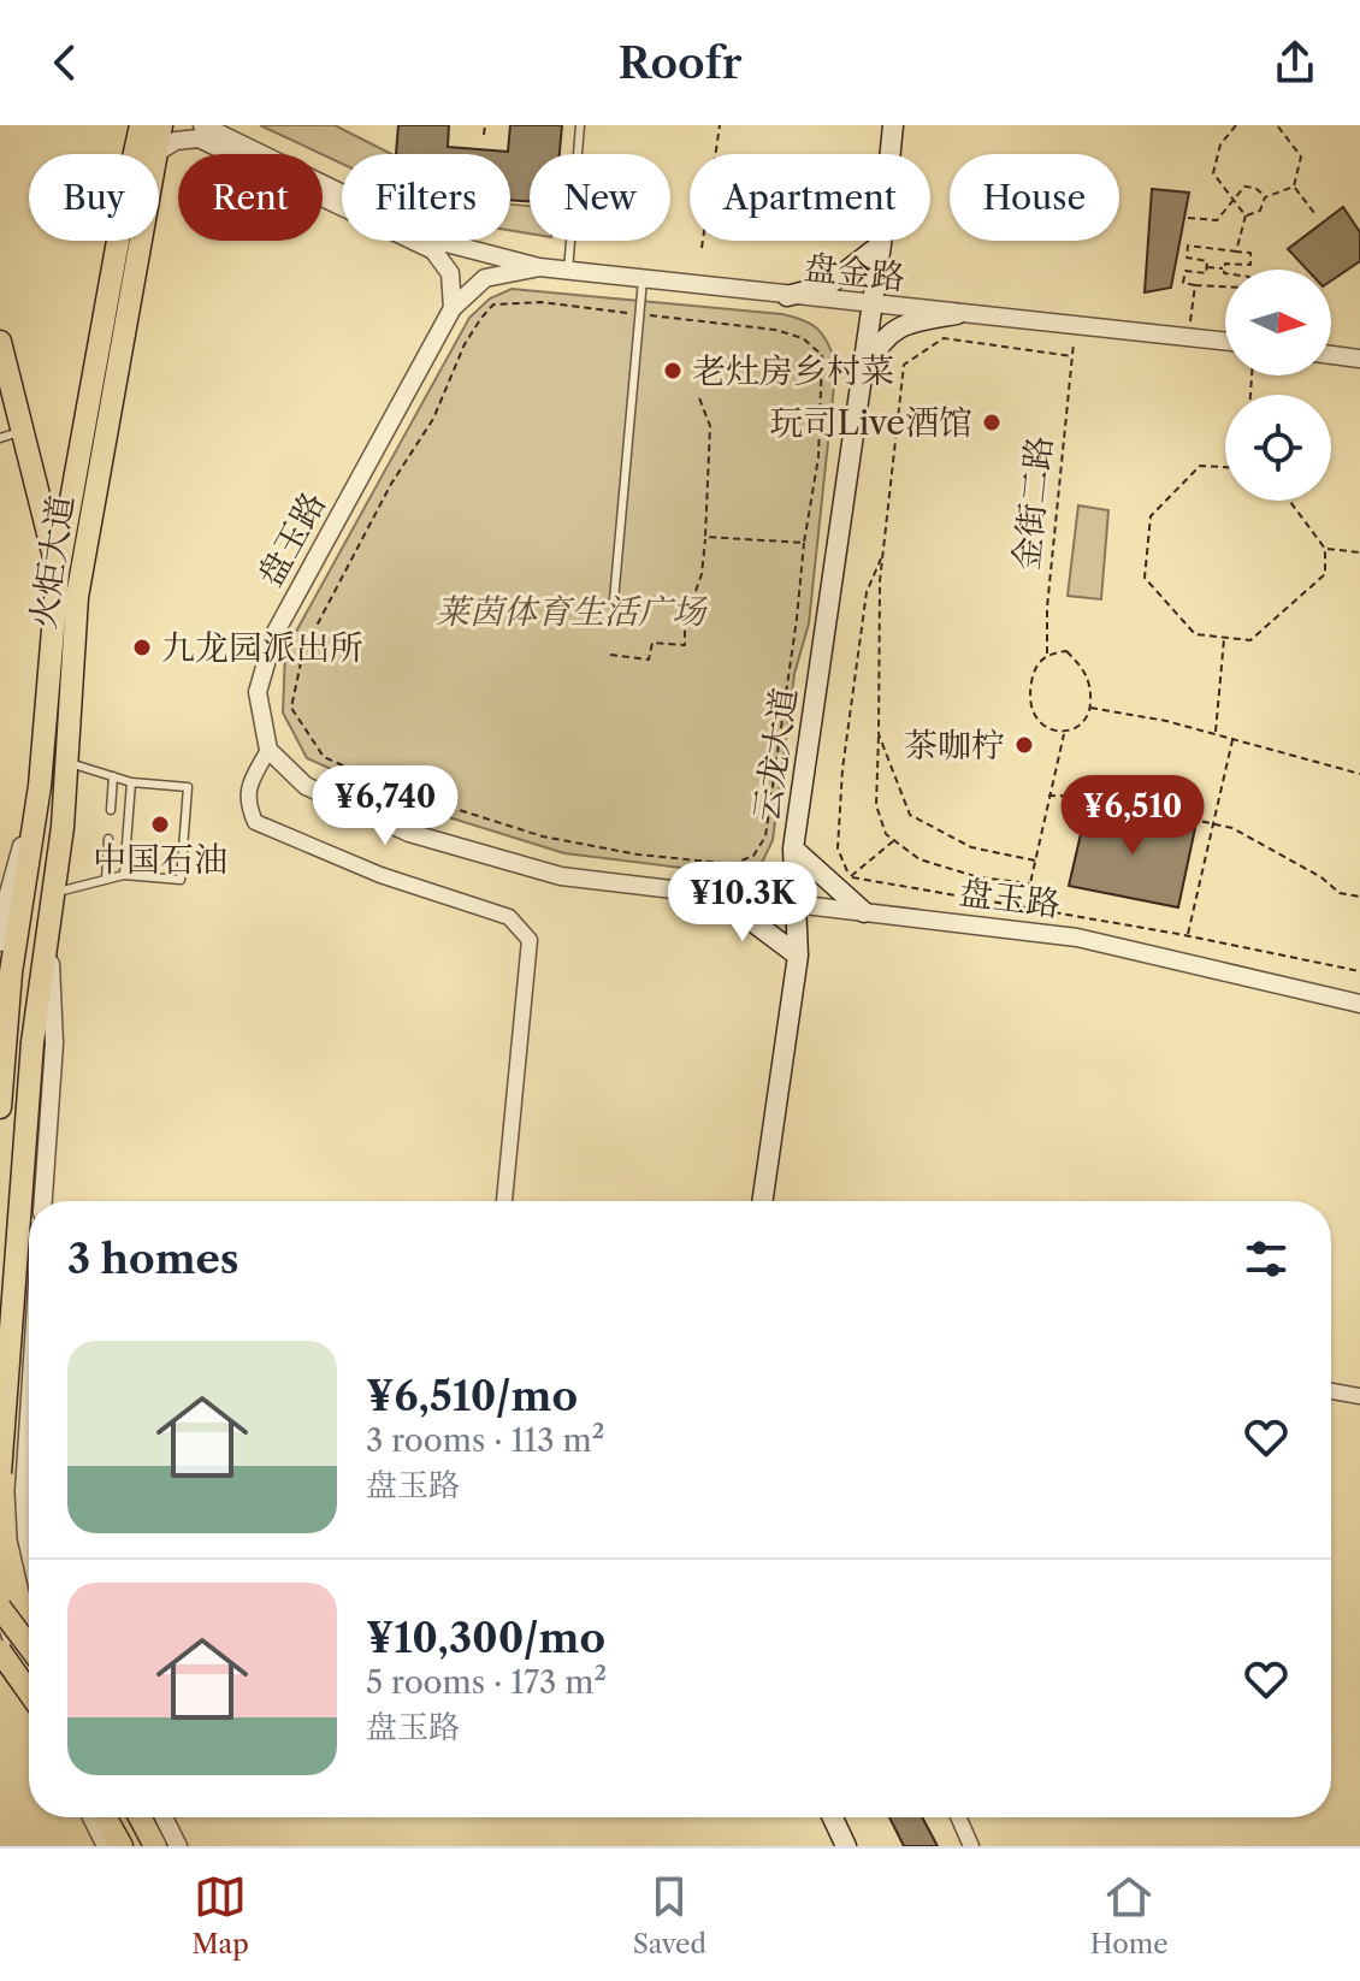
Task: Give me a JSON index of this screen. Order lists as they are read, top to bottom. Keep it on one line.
{"streets":{"main road":["火炬大道","云龙大道"],"street":["盘金路","盘玉路"],"path":["金街二路"]},"crossings":[["盘金路","云龙大道"],["盘玉路","云龙大道"]],"parks":["莱茵体育生活广场"],"places":["老灶房乡村菜","玩司Live酒馆","九龙园派出所","茶咖柠","中国石油"],"north":"right","page":{"header":"Roofr","chip":["Buy","Rent","Filters","New","Apartment","House"],"price":["¥6,740","¥6,510","¥10.3K"],"heading":"3 homes","list":[{"name":"¥6,510/mo","note":"3 rooms · 113 m² · 盘玉路"},{"name":"¥10,300/mo","note":"5 rooms · 173 m² · 盘玉路"}],"tabs":["Map","Saved","Home"]}}
